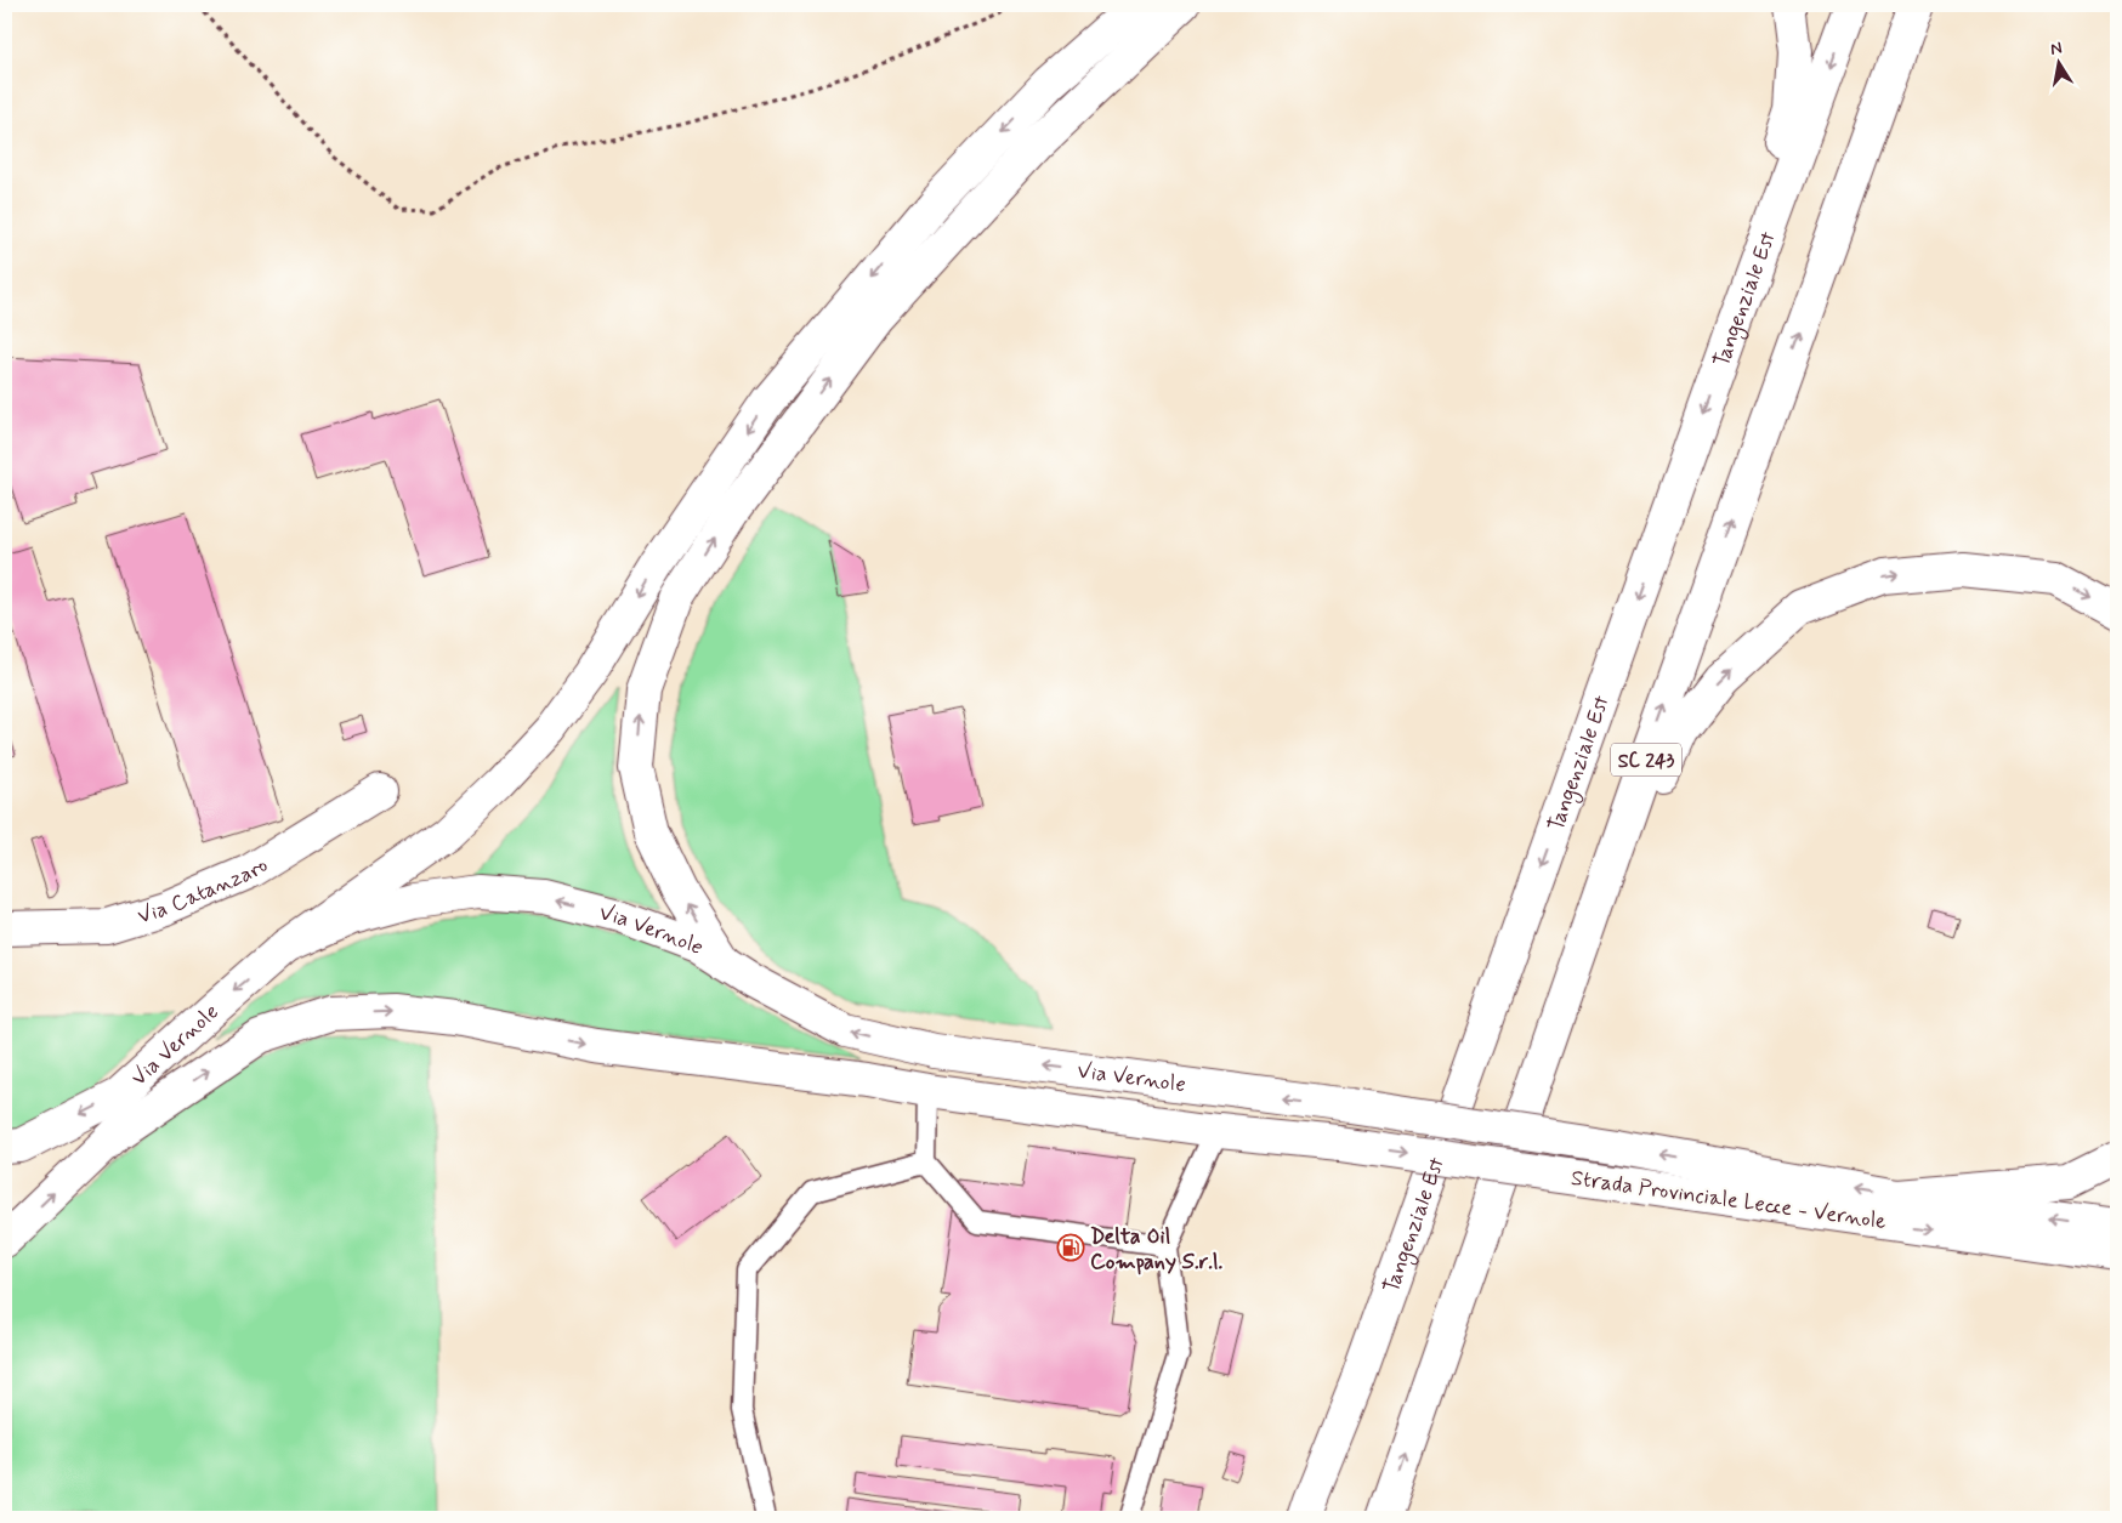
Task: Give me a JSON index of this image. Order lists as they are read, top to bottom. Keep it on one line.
{"streets":{"main road":["Tangenziale Est","SC 243","Via Catanzaro","Via Vernole","Strada Provinciale Lecce - Vernole"]},"crossings":[["Via Vernole","Strada Provinciale Lecce - Vernole"]],"places":{"fuel station":["Delta Oil Company S.r.l."]},"north":"top"}
